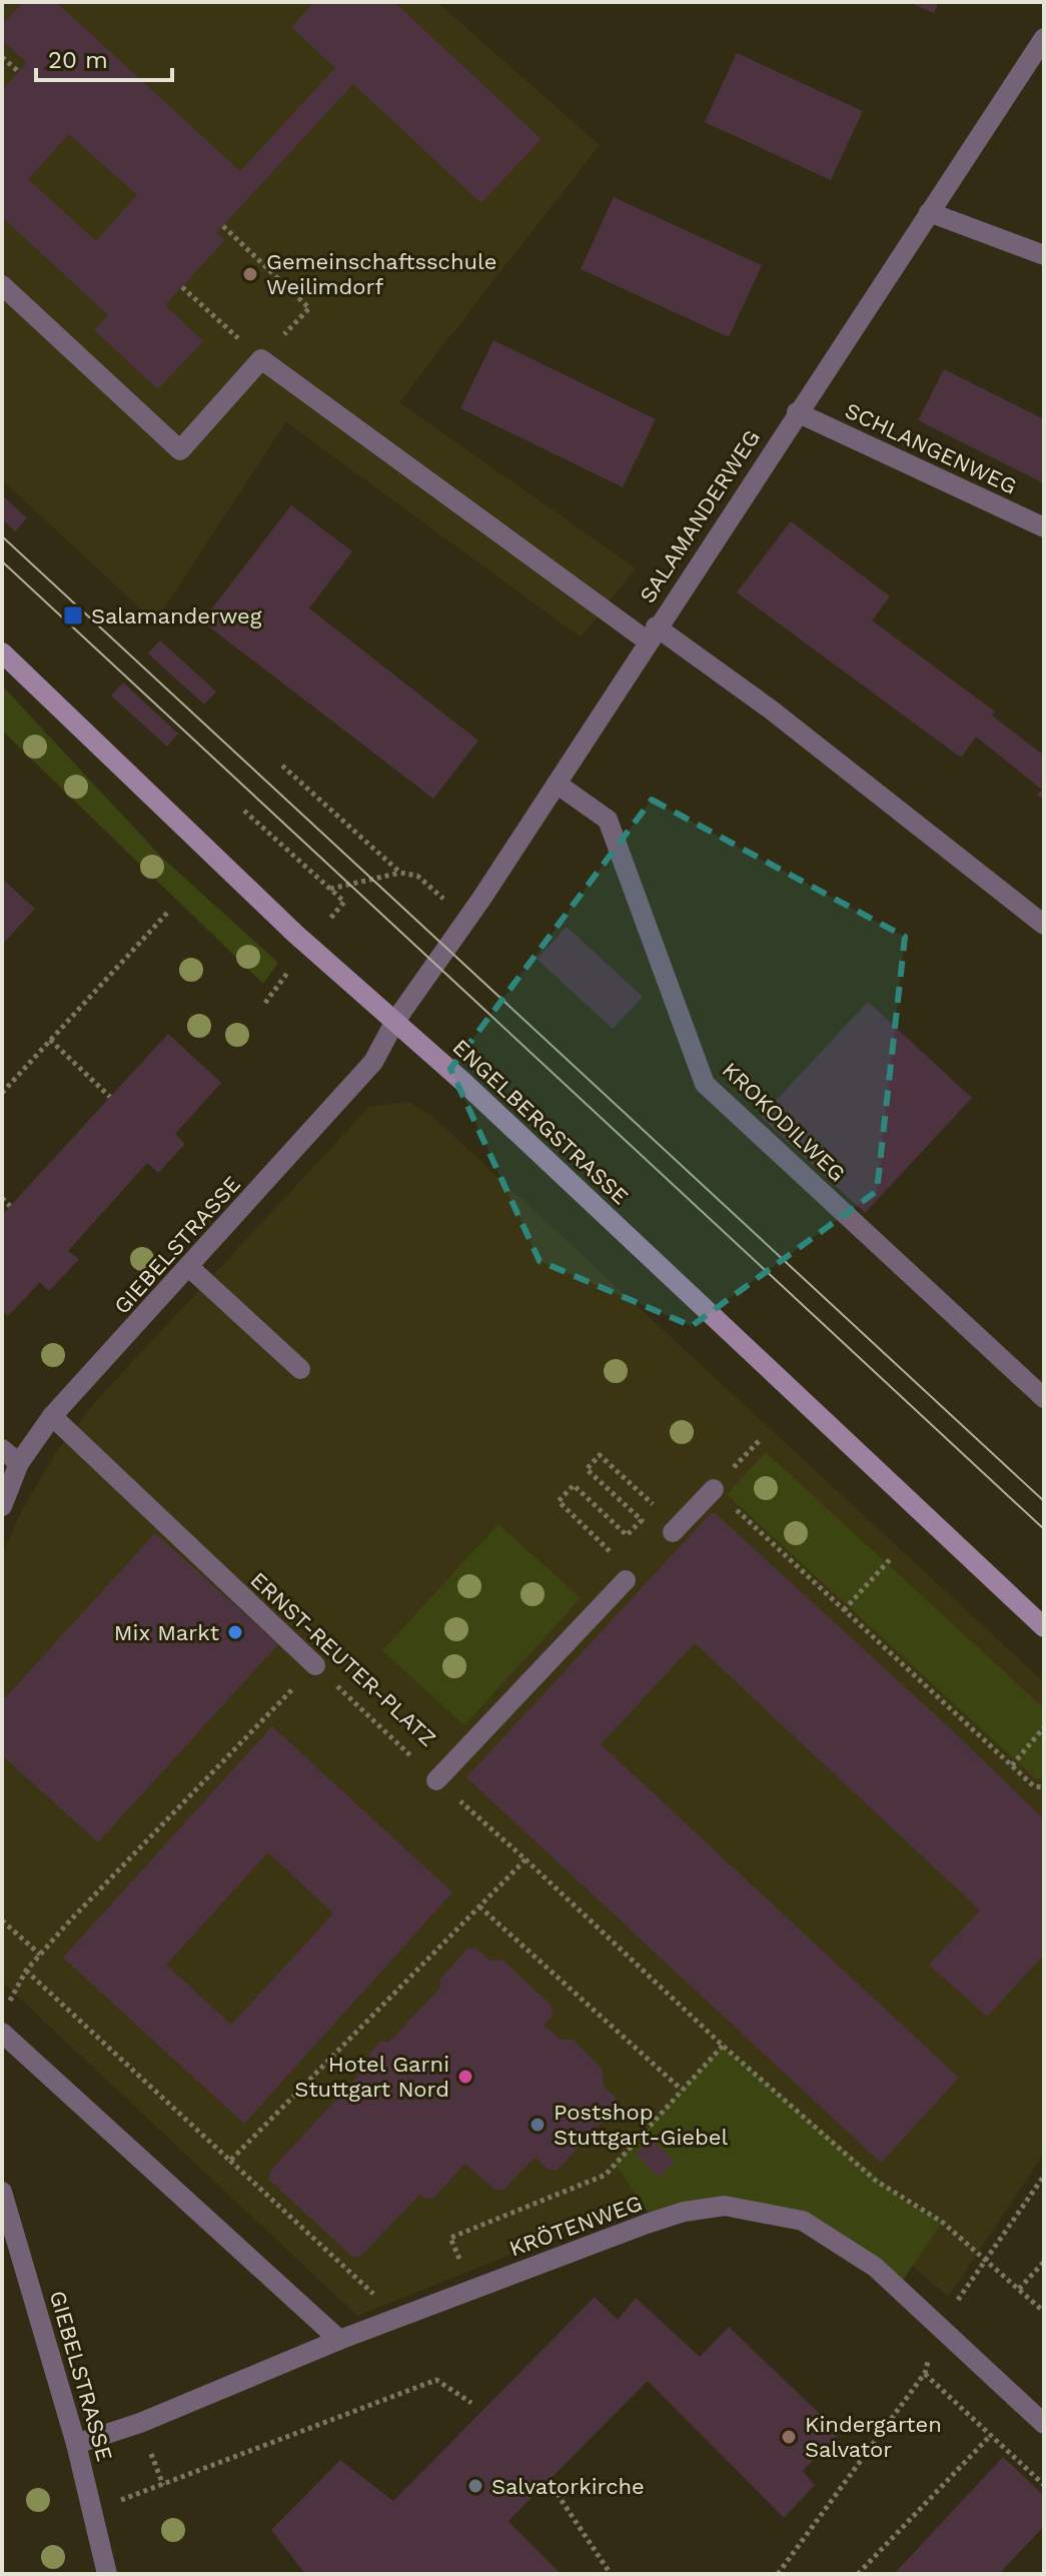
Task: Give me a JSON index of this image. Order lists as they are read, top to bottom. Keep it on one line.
{"streets":{"main road":["ENGELBERGSTRASSE"],"street":["SCHLANGENWEG","SALAMANDERWEG","KROKODILWEG","GIEBELSTRASSE","ERNST-REUTER-PLATZ","KRÖTENWEG"]},"crossings":[["SCHLANGENWEG","SALAMANDERWEG"],["SALAMANDERWEG","ENGELBERGSTRASSE"],["SALAMANDERWEG","KROKODILWEG"],["SALAMANDERWEG","GIEBELSTRASSE"],["ENGELBERGSTRASSE","GIEBELSTRASSE"],["GIEBELSTRASSE","ERNST-REUTER-PLATZ"],["GIEBELSTRASSE","KRÖTENWEG"]],"places":{"other":["Gemeinschaftsschule Weilimdorf","Mix Markt","Hotel Garni Stuttgart Nord","Postshop Stuttgart-Giebel","Kindergarten Salvator","Salvatorkirche"],"transit":["Salamanderweg"]},"scale_bar":"20 m"}
